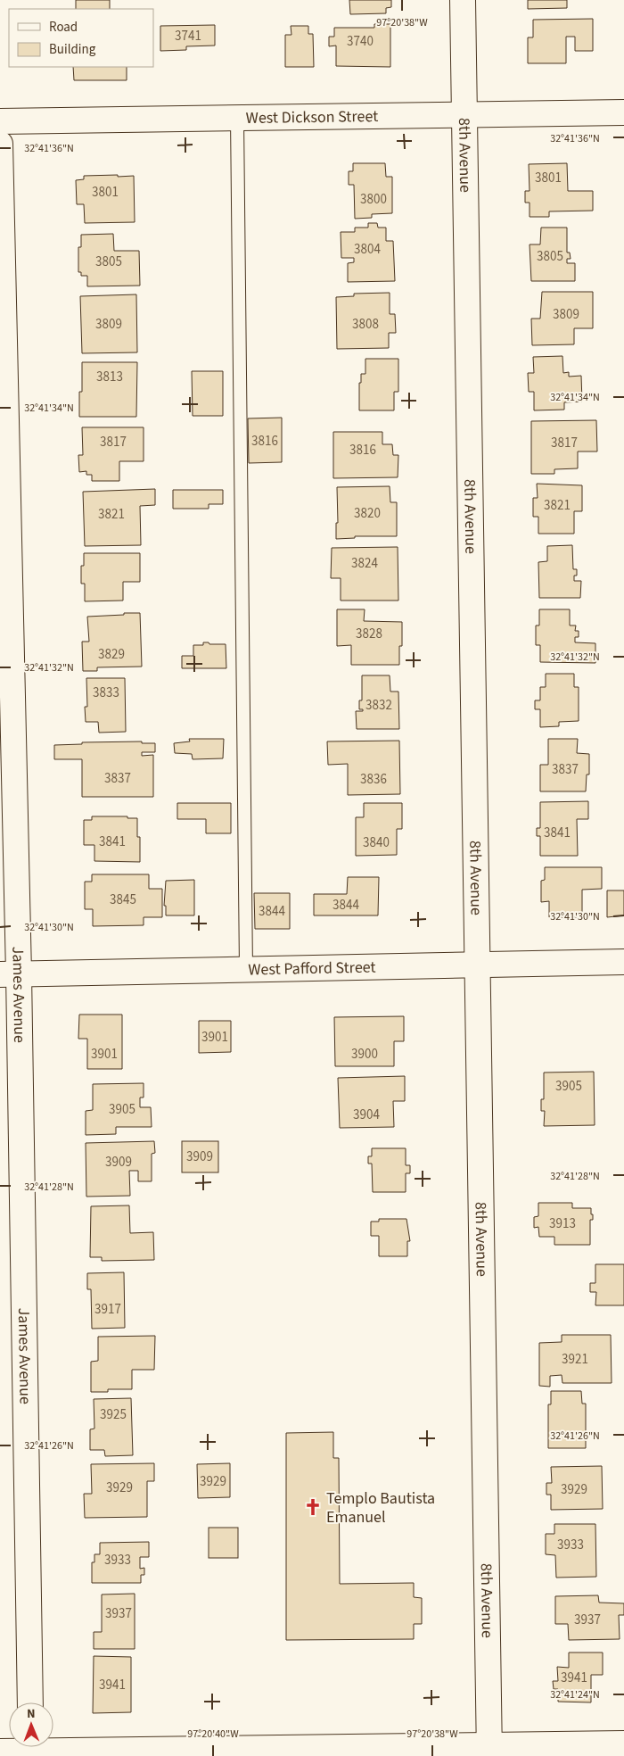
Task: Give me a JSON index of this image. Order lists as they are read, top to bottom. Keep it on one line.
{"streets":{"street":["West Dickson Street","8th Avenue","West Pafford Street","James Avenue"]},"crossings":[["West Dickson Street","8th Avenue"],["8th Avenue","West Pafford Street"],["West Pafford Street","James Avenue"]],"places":{"church":["Templo Bautista Emanuel"]},"house_numbers":["3741","3740","3801","3801","3800","3804","3805","3805","3809","3809","3808","3813","3816","3817","3817","3816","3821","3820","3821","3824","3828","3829","3833","3832","3837","3837","3836","3841","3841","3840","3845","3844","3844","3901","3901","3900","3905","3905","3904","3909","3909","3913","3917","3921","3925","3929","3929","3929","3933","3933","3937","3937","3941","3941"],"legend":["Road","Building"],"north":"top","coordinates":["97°20'38\"W","32°41'36\"N","32°41'34\"N","32°41'32\"N","32°41'30\"N","32°41'28\"N","32°41'26\"N","32°41'24\"N","97°20'40\"W"]}
